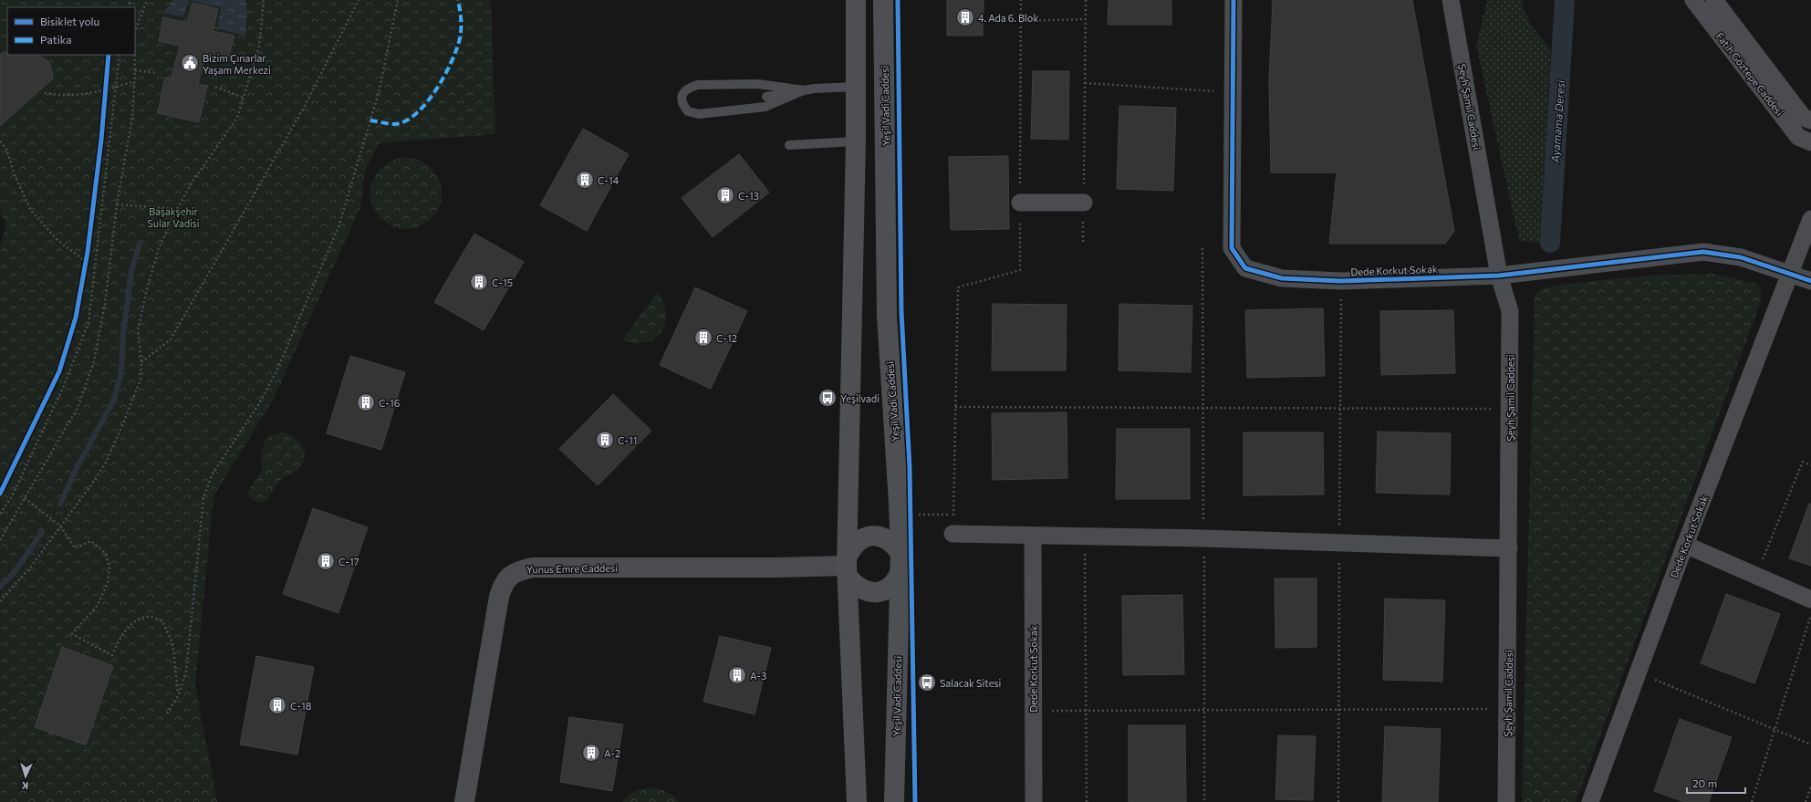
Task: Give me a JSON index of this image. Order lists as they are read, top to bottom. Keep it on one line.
{"streets":{"main road":["Yeşil Vadi Caddesi"],"street":["Fatih Göztepe Caddesi","Şeyh Şamil Caddesi","Dede Korkut Sokak","Yunus Emre Caddesi"]},"crossings":[["Yeşil Vadi Caddesi","Yunus Emre Caddesi"],["Şeyh Şamil Caddesi","Dede Korkut Sokak"]],"water":["Ayamama Deresi"],"parks":["Başakşehir Sular Vadisi"],"places":{"building":["4. Ada 6. Blok","C-14","C-13","C-15","C-12","C-16","C-11","C-17","A-3","C-18","A-2"],"public building":["Bizim Çınarlar Yaşam Merkezi"],"bus stop":["Yeşilvadi","Salacak Sitesi"]},"legend":["Bisiklet yolu","Patika"],"scale_bar":"20 m","north":"bottom"}
